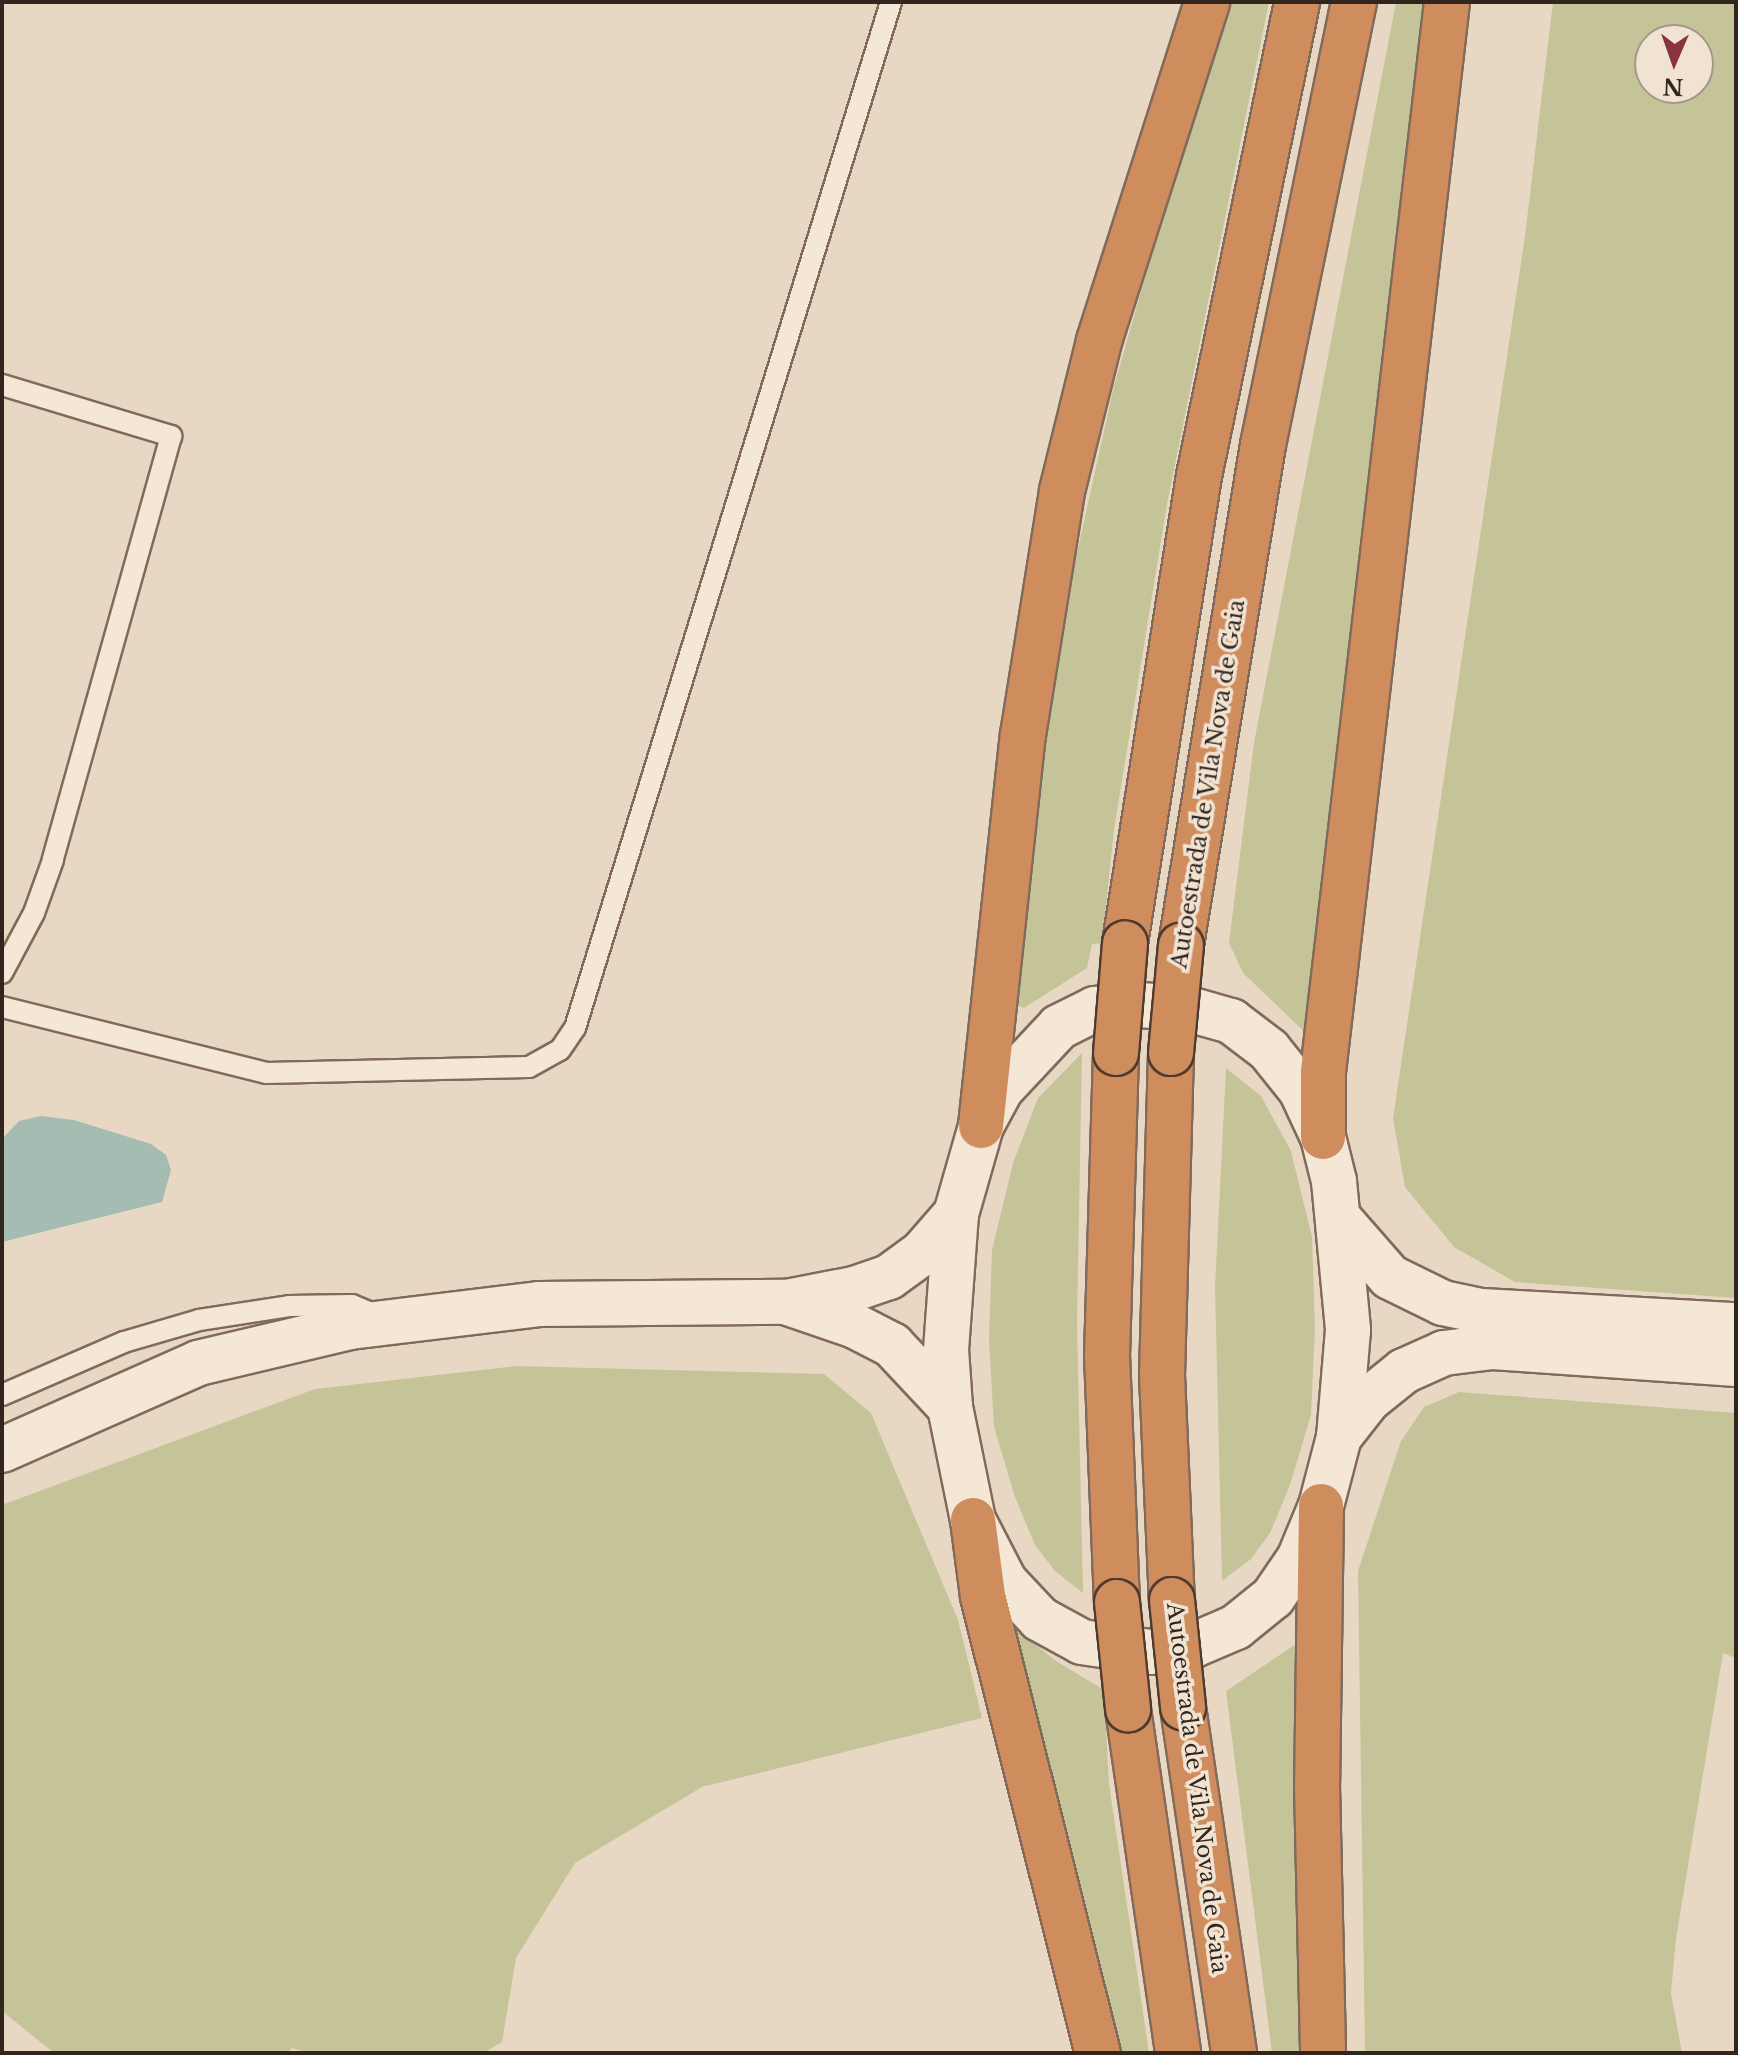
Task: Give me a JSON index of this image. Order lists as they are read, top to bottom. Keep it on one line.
{"streets":{"highway":["Autoestrada de Vila Nova de Gaia"]},"north":"bottom"}
